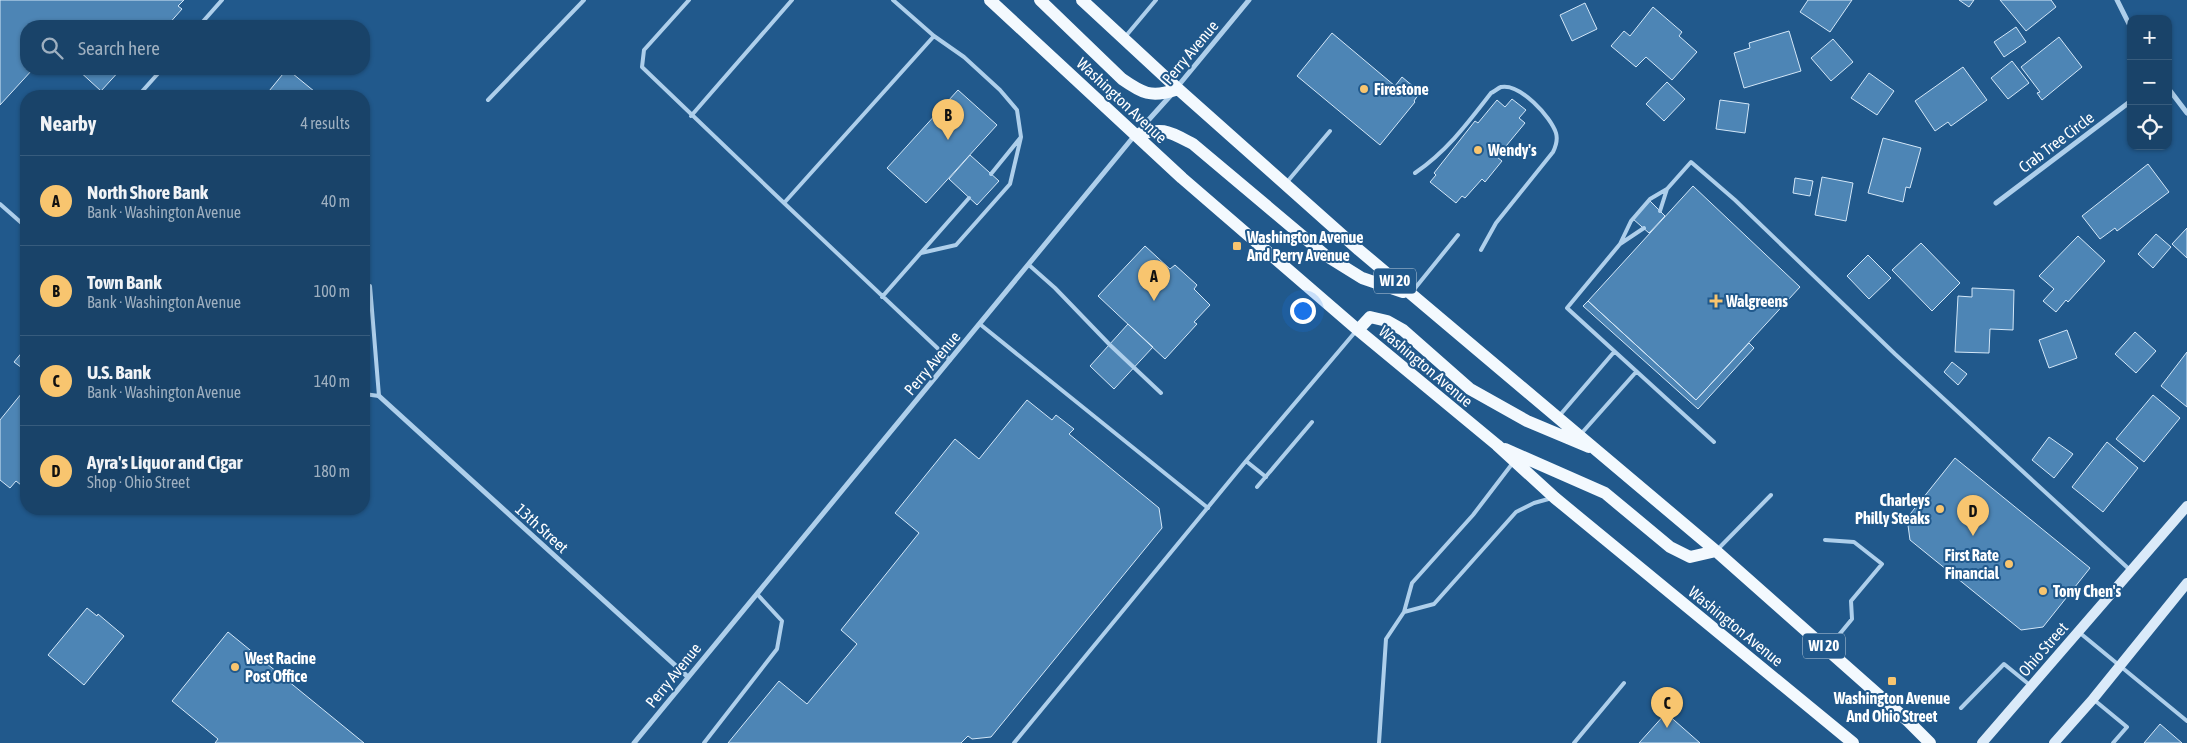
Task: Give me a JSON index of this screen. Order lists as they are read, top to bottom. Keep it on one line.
{"streets":{"main road":["Washington Avenue","WI 20"],"street":["Perry Avenue","Crab Tree Circle","13th Street","Ohio Street"]},"crossings":[["Perry Avenue","Washington Avenue"],["Perry Avenue","WI 20"],["Perry Avenue","13th Street"]],"places":{"other":["Firestone","Wendy's","Charleys Philly Steaks","First Rate Financial","Tony Chen's","West Racine Post Office"],"transit":["Washington Avenue And Perry Avenue","Washington Avenue And Ohio Street"],"health":["Walgreens"]},"page":{"map_buttons":["+","−"],"search":"Search here","heading":["Nearby","4 results"],"pins":["B","A","D","C"],"list":[{"mark":"A","name":"North Shore Bank","note":"Bank · Washington Avenue","value":"40 m"},{"mark":"B","name":"Town Bank","note":"Bank · Washington Avenue","value":"100 m"},{"mark":"C","name":"U.S. Bank","note":"Bank · Washington Avenue","value":"140 m"},{"mark":"D","name":"Ayra's Liquor and Cigar","note":"Shop · Ohio Street","value":"180 m"}]}}
